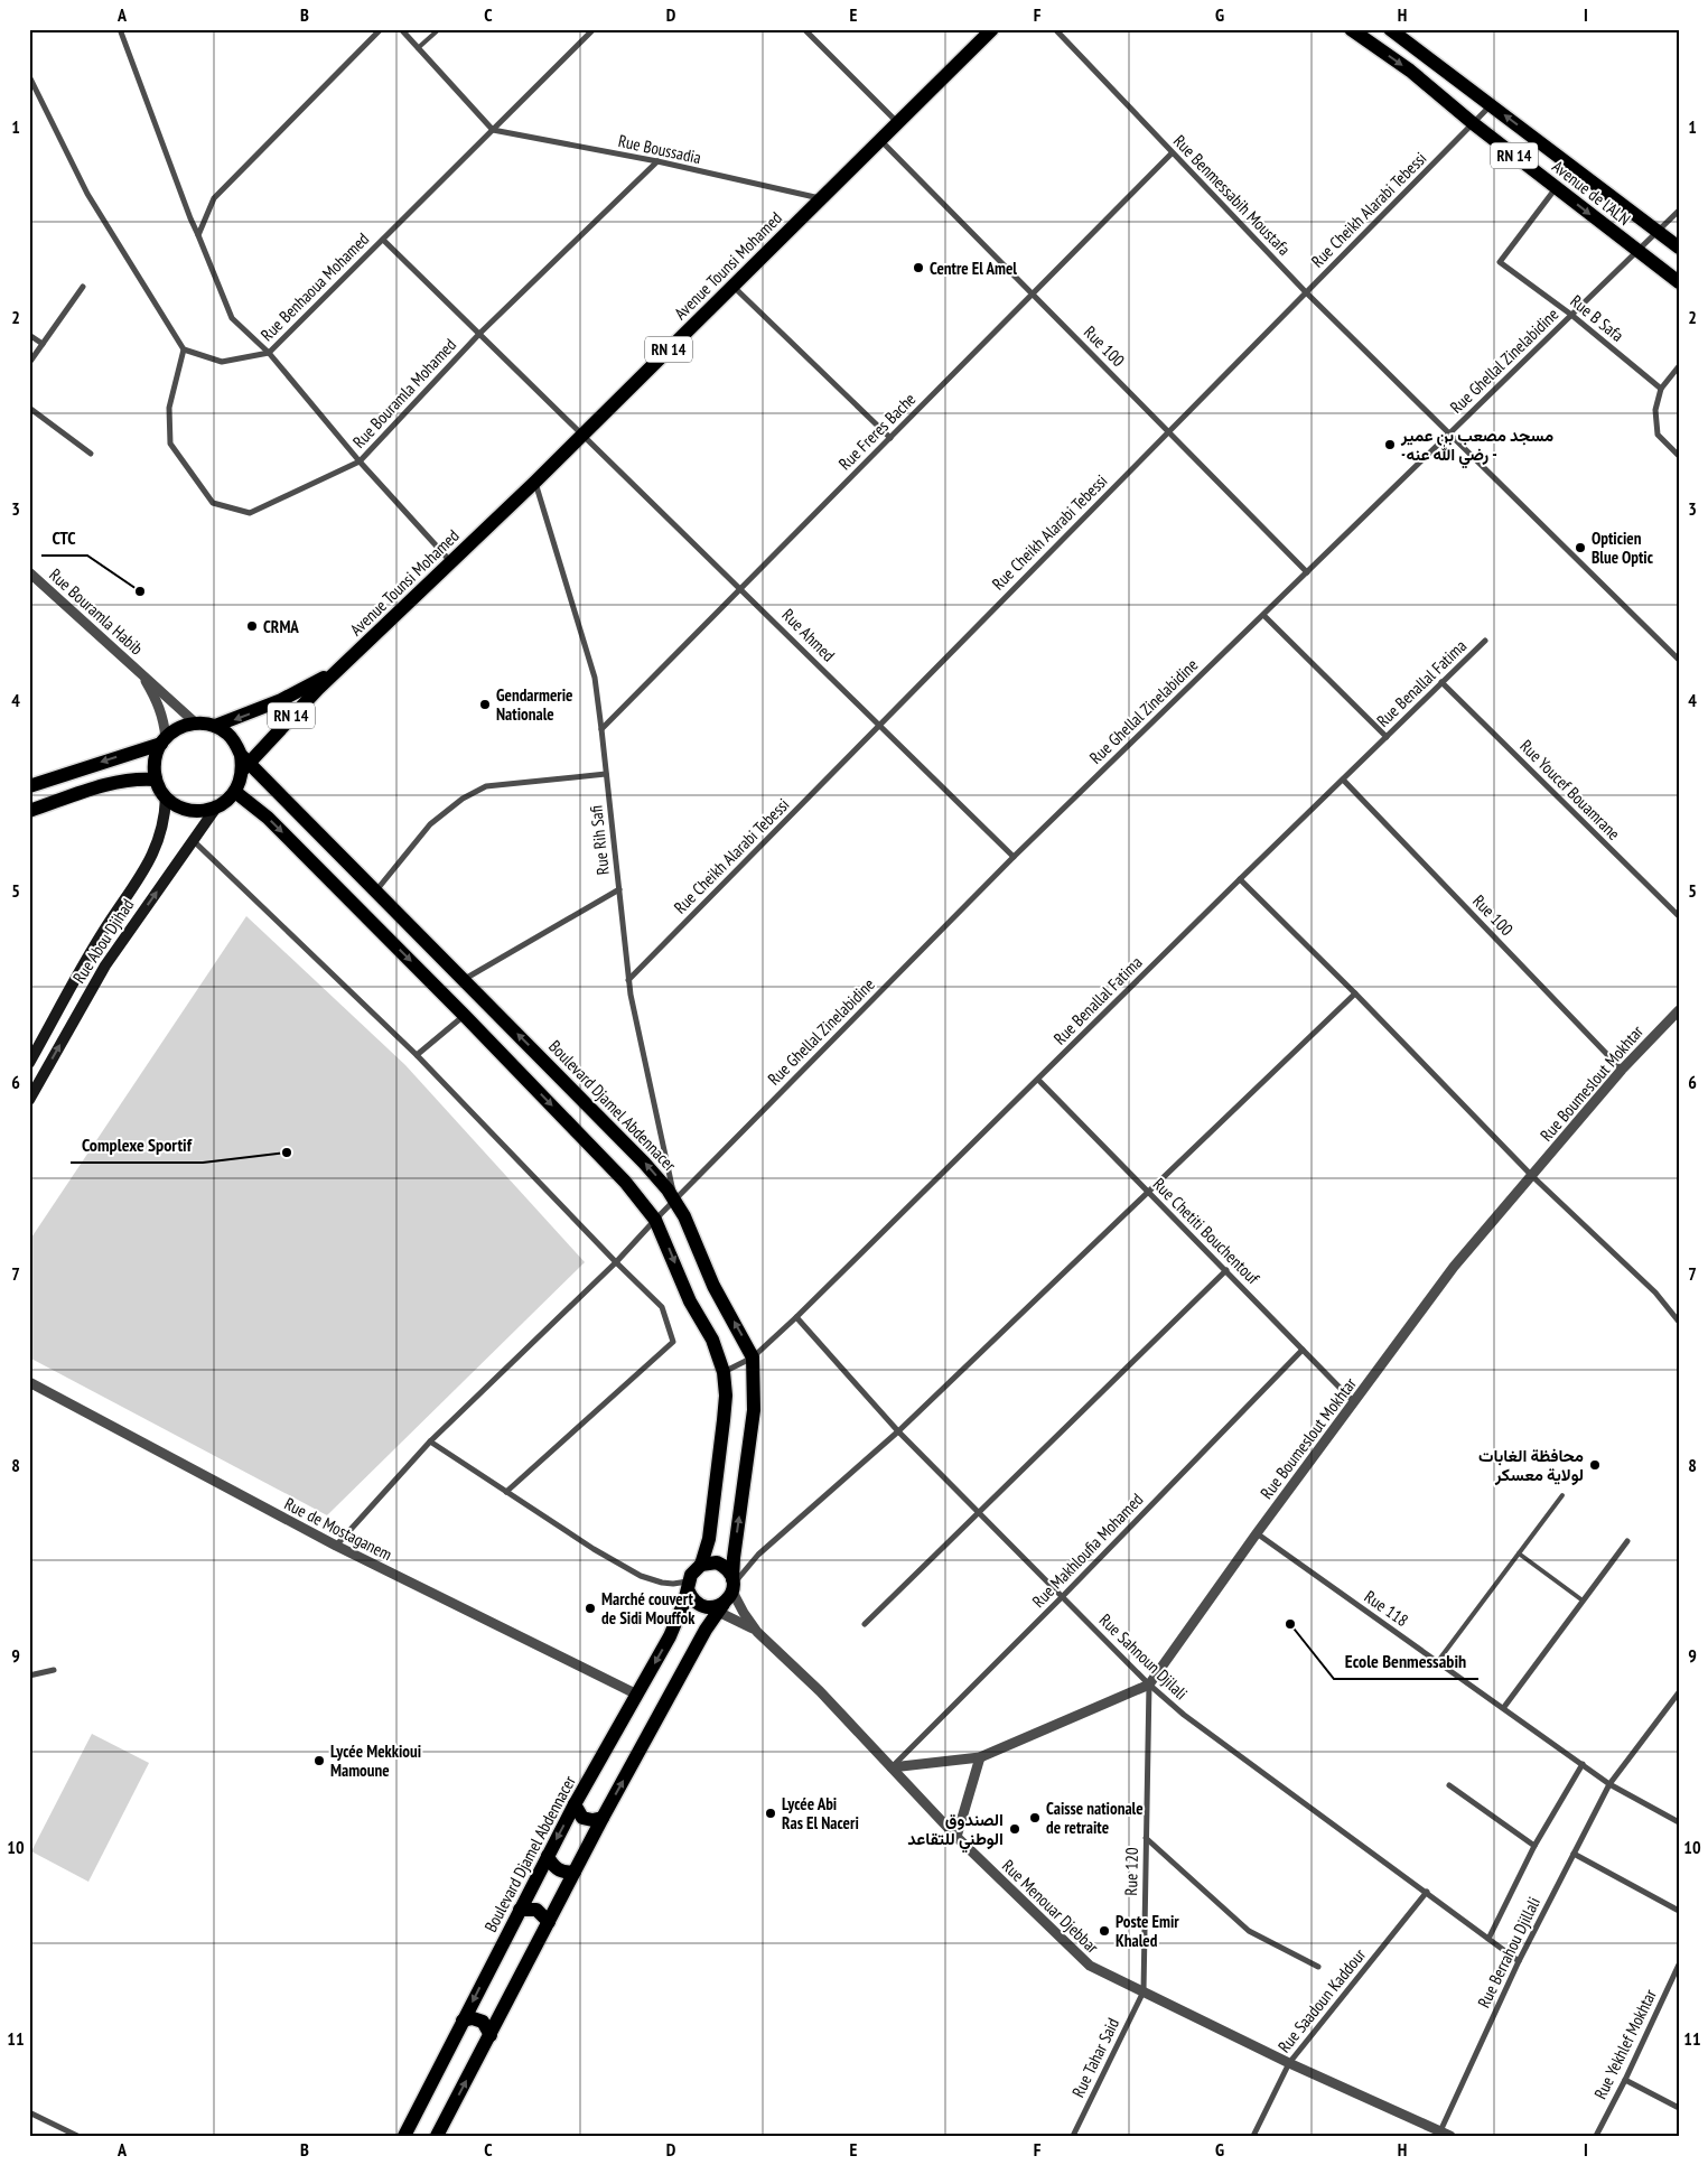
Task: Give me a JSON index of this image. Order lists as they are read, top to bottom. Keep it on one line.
{"streets":{"main road":["RN 14","Avenue de l'ALN","Avenue Tounsi Mohamed","Rue Abou Djihad","Boulevard Djamel Abdennacer"],"street":["Rue Boussadia","Rue Benmessabih Moustafa","Rue Cheikh Alarabi Tebessi","Rue Benhaoua Mohamed","Rue B Safa","Rue 100","Rue Ghellal Zinelabidine","Rue Bouramla Mohamed","Rue Freres Bache","Rue Bouramla Habib","Rue Ahmed","Rue Benallal Fatima","Rue Youcef Bouamrane","Rue Rih Safi","Rue Boumeslout Mokhtar","Rue Chetiti Bouchentouf","Rue de Mostaganem","Rue Makhloufia Mohamed","Rue 118","Rue Sahnoun Djilali","Rue 120","Rue Menouar Djebbar","Rue Berrahou Djillali","Rue Saadoun Kaddour","Rue Yekhlef Mokhtar","Rue Tahar Said"]},"crossings":[["Rue Boussadia","Avenue Tounsi Mohamed"],["Rue Boussadia","Rue Benhaoua Mohamed"],["Rue Boussadia","Rue Bouramla Mohamed"],["Avenue de l'ALN","Rue Cheikh Alarabi Tebessi"],["Avenue de l'ALN","Rue B Safa"],["Avenue de l'ALN","Rue Ghellal Zinelabidine"],["Rue Benmessabih Moustafa","Rue Cheikh Alarabi Tebessi"],["Rue Benmessabih Moustafa","Rue Ghellal Zinelabidine"],["Rue Benmessabih Moustafa","Rue Freres Bache"],["Rue Cheikh Alarabi Tebessi","Rue 100"],["Rue Cheikh Alarabi Tebessi","Rue Ahmed"],["Rue Cheikh Alarabi Tebessi","Rue Rih Safi"],["Avenue Tounsi Mohamed","Rue 100"],["Avenue Tounsi Mohamed","Rue Bouramla Habib"],["Avenue Tounsi Mohamed","Rue Ahmed"],["Avenue Tounsi Mohamed","Rue Rih Safi"],["Avenue Tounsi Mohamed","Rue Abou Djihad"],["Avenue Tounsi Mohamed","Boulevard Djamel Abdennacer"],["Rue Benhaoua Mohamed","Rue Bouramla Mohamed"],["Rue Benhaoua Mohamed","Rue Ahmed"],["Rue B Safa","Rue Ghellal Zinelabidine"],["Rue 100","Rue Ghellal Zinelabidine"],["Rue 100","Rue Freres Bache"],["Rue 100","Rue Benallal Fatima"],["Rue 100","Rue Boumeslout Mokhtar"],["Rue Ghellal Zinelabidine","Rue Ahmed"],["Rue Ghellal Zinelabidine","Rue Rih Safi"],["Rue Ghellal Zinelabidine","Boulevard Djamel Abdennacer"],["Rue Ghellal Zinelabidine","Rue de Mostaganem"],["Rue Bouramla Mohamed","Rue Ahmed"],["Rue Freres Bache","Rue Ahmed"],["Rue Freres Bache","Rue Rih Safi"],["Rue Bouramla Habib","Rue Abou Djihad"],["Rue Bouramla Habib","Boulevard Djamel Abdennacer"],["Rue Benallal Fatima","Rue Youcef Bouamrane"],["Rue Benallal Fatima","Boulevard Djamel Abdennacer"],["Rue Benallal Fatima","Rue Chetiti Bouchentouf"],["Rue Benallal Fatima","Rue Sahnoun Djilali"],["Rue Rih Safi","Boulevard Djamel Abdennacer"],["Rue Abou Djihad","Boulevard Djamel Abdennacer"],["Rue Boumeslout Mokhtar","Rue Chetiti Bouchentouf"],["Rue Boumeslout Mokhtar","Rue 118"],["Rue Boumeslout Mokhtar","Rue Sahnoun Djilali"],["Rue Boumeslout Mokhtar","Rue 120"],["Boulevard Djamel Abdennacer","Rue de Mostaganem"],["Boulevard Djamel Abdennacer","Rue Menouar Djebbar"],["Rue Chetiti Bouchentouf","Rue Makhloufia Mohamed"],["Rue Makhloufia Mohamed","Rue Sahnoun Djilali"],["Rue Makhloufia Mohamed","Rue Menouar Djebbar"],["Rue 118","Rue Berrahou Djillali"],["Rue Sahnoun Djilali","Rue 120"],["Rue Sahnoun Djilali","Rue Berrahou Djillali"],["Rue Sahnoun Djilali","Rue Saadoun Kaddour"],["Rue 120","Rue Menouar Djebbar"],["Rue 120","Rue Tahar Said"],["Rue Menouar Djebbar","Rue Berrahou Djillali"],["Rue Menouar Djebbar","Rue Saadoun Kaddour"],["Rue Menouar Djebbar","Rue Tahar Said"]],"places":["Centre El Amel","مسجد مصعب بن عمير -رضي الله عنه -","Opticien Blue Optic","CTC","CRMA","Gendarmerie Nationale","Complexe Sportif","محافظة الغابات لولاية معسكر","Marché couvert de Sidi Mouffok","Ecole Benmessabih","Lycée Mekkioui Mamoune","Lycée Abi Ras El Naceri","Caisse nationale de retraite","الصندوق الوطني للتقاعد","Poste Emir Khaled"],"grid":{"columns":["A","B","C","D","E","F","G","H","I"],"rows":["1","2","3","4","5","6","7","8","9","10","11"]}}
